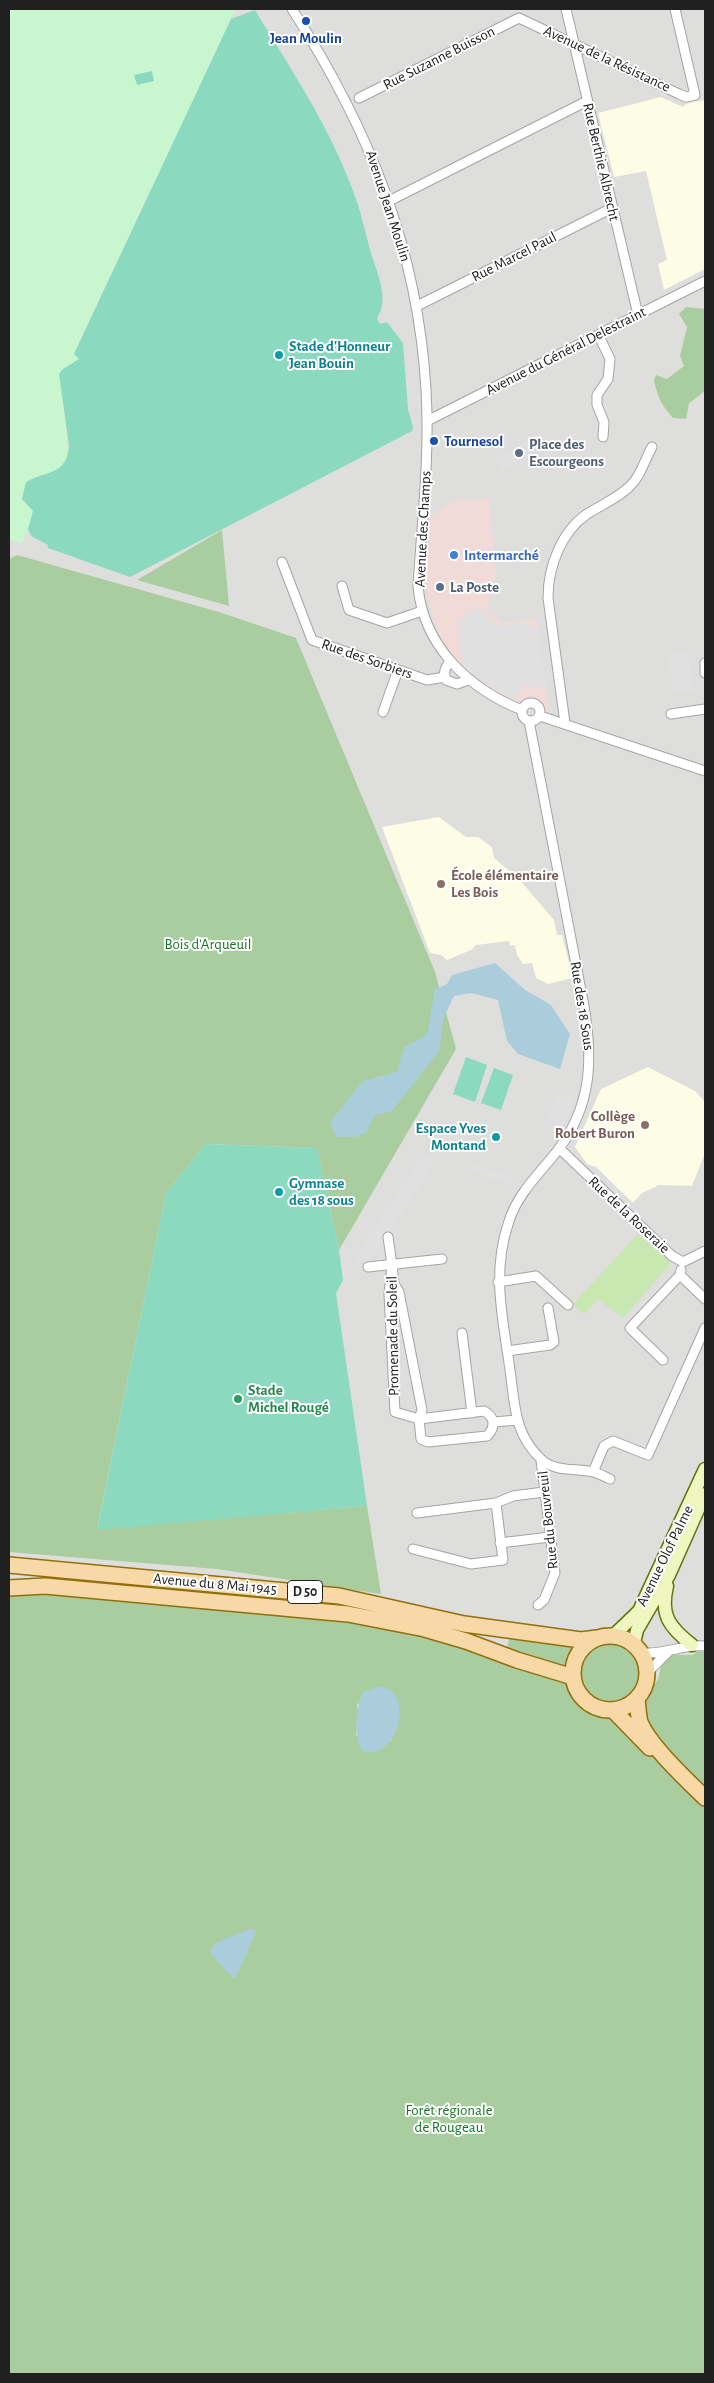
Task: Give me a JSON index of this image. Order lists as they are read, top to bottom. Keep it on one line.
{"streets":{"main road":["Avenue Olof Palme","Avenue du 8 Mai 1945","D 50"],"street":["Rue Suzanne Buisson","Avenue de la Résistance","Rue Berthie Albrecht","Avenue Jean Moulin","Rue Marcel Paul","Avenue du Général Delestraint","Avenue des Champs","Rue des Sorbiers","Rue des 18 Sous","Rue de la Roseraie","Promenade du Soleil","Rue du Bouvreuil"]},"crossings":[["Rue Suzanne Buisson","Avenue de la Résistance"],["Avenue de la Résistance","Rue Berthie Albrecht"],["Rue Berthie Albrecht","Rue Marcel Paul"],["Rue Berthie Albrecht","Avenue du Général Delestraint"],["Avenue Jean Moulin","Rue Marcel Paul"],["Avenue Jean Moulin","Avenue du Général Delestraint"],["Avenue Jean Moulin","Avenue des Champs"],["Avenue du Général Delestraint","Avenue des Champs"],["Avenue des Champs","Rue des Sorbiers"],["Avenue des Champs","Rue des 18 Sous"],["Rue des 18 Sous","Rue de la Roseraie"],["Rue des 18 Sous","Rue du Bouvreuil"],["Avenue Olof Palme","Avenue du 8 Mai 1945"],["Avenue Olof Palme","D 50"],["Avenue du 8 Mai 1945","D 50"]],"parks":["Bois d'Arqueuil","Forêt régionale de Rougeau"],"places":["Jean Moulin","Stade d'Honneur Jean Bouin","Tournesol","Place des Escourgeons","Intermarché","La Poste","École élémentaire Les Bois","Collège Robert Buron","Espace Yves Montand","Gymnase des 18 sous","Stade Michel Rougé"]}
